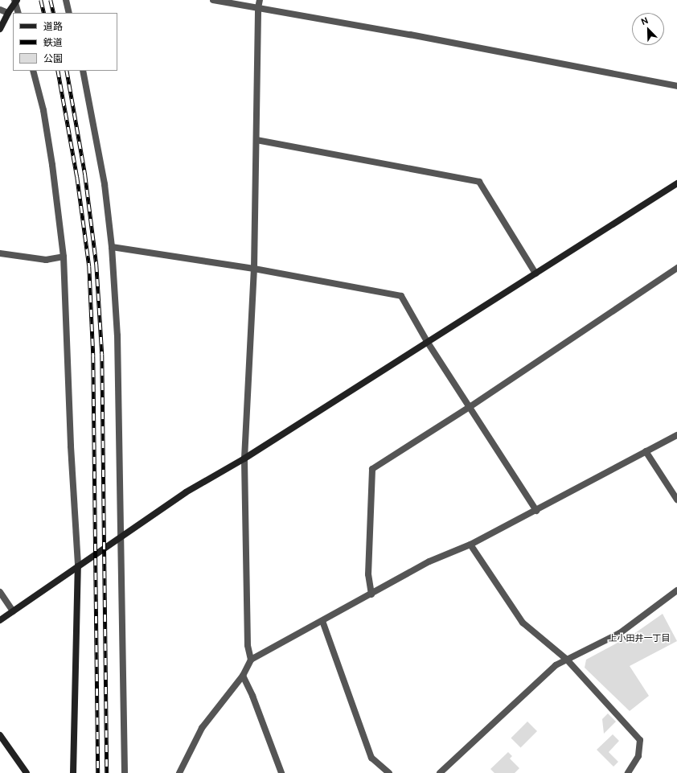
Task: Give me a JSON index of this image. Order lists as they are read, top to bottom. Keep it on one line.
{"districts":["上小田井一丁目"],"legend":["道路","鉄道","公園"],"north":"top left"}
